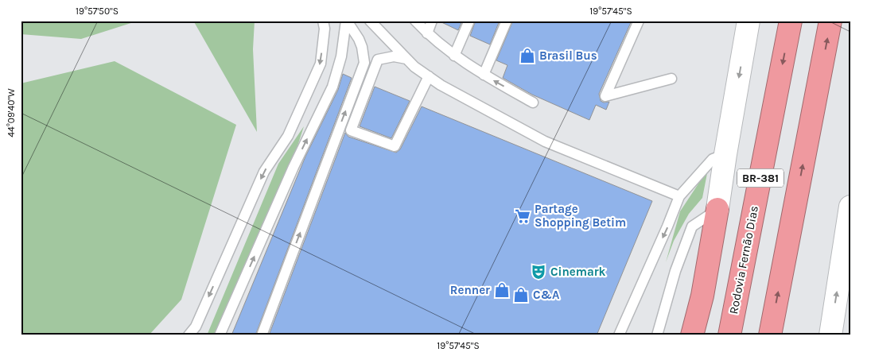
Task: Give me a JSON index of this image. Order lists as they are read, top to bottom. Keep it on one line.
{"streets":{"highway":["BR-381","Rodovia Fernão Dias"]},"places":{"shop":["Brasil Bus","Renner","C&A"],"supermarket":["Partage Shopping Betim"],"theatre":["Cinemark"]},"coordinates":["19°57'50\"S","19°57'45\"S","44°09'40\"W"]}
